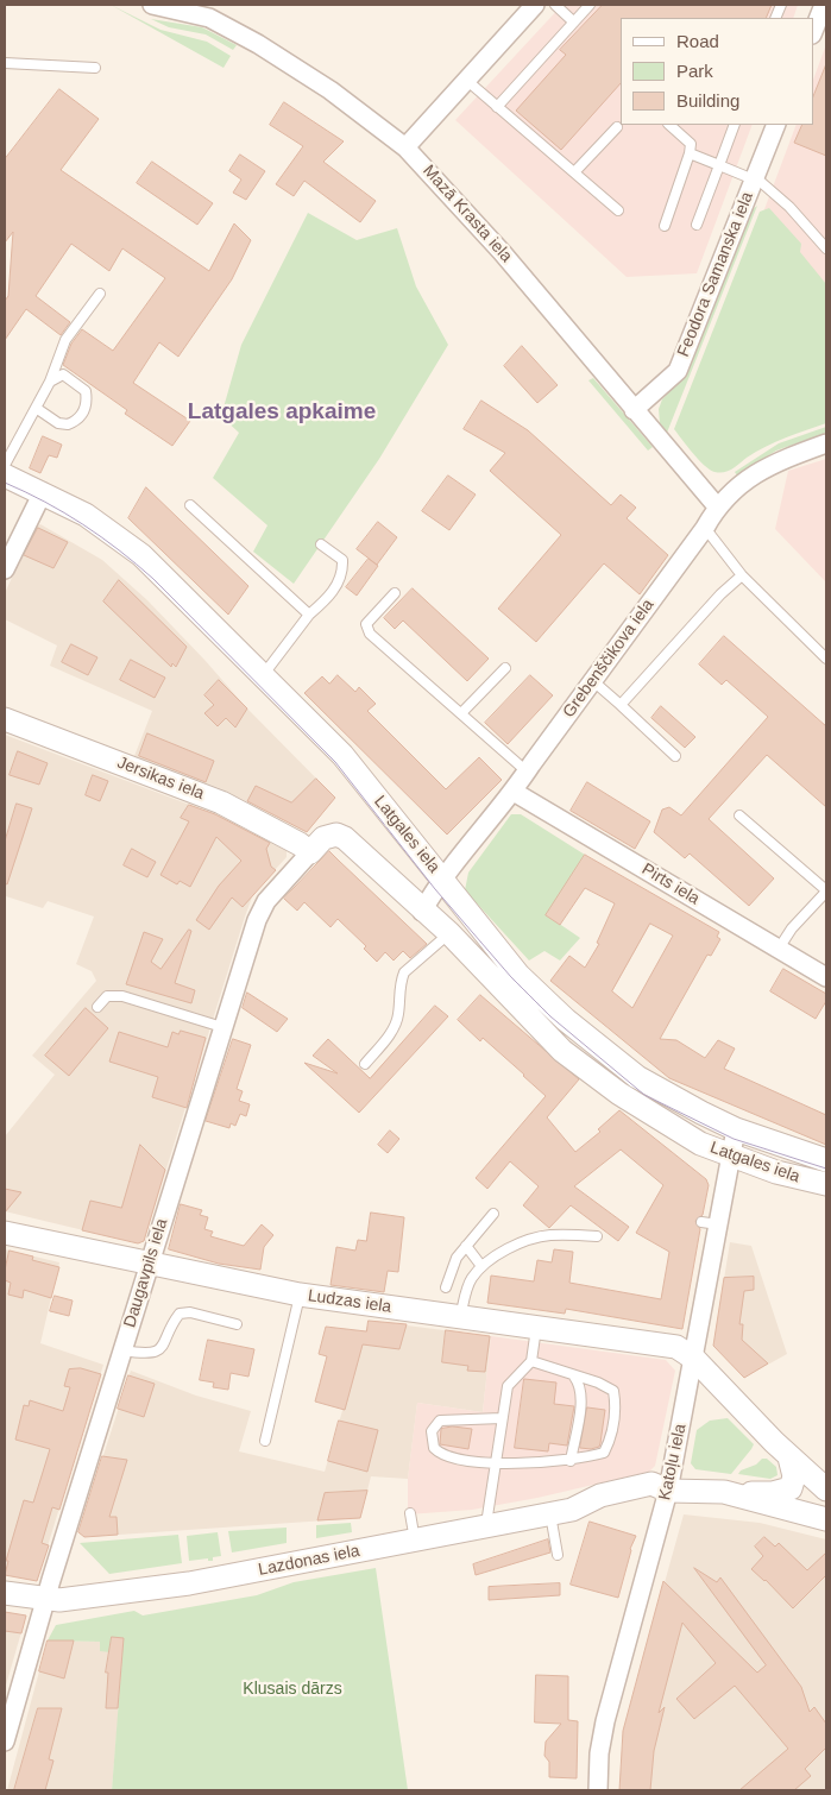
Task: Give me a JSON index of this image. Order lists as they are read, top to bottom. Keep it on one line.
{"streets":{"street":["Mazā Krasta iela","Feodora Samanska iela","Grebenščikova iela","Jersikas iela","Latgales iela","Pirts iela","Daugavpils iela","Ludzas iela","Katoļu iela","Lazdonas iela"]},"crossings":[["Mazā Krasta iela","Feodora Samanska iela"],["Mazā Krasta iela","Grebenščikova iela"],["Grebenščikova iela","Latgales iela"],["Grebenščikova iela","Pirts iela"],["Jersikas iela","Daugavpils iela"],["Latgales iela","Daugavpils iela"],["Latgales iela","Katoļu iela"],["Daugavpils iela","Ludzas iela"],["Daugavpils iela","Lazdonas iela"],["Ludzas iela","Katoļu iela"],["Katoļu iela","Lazdonas iela"]],"districts":["Latgales apkaime"],"parks":["Klusais dārzs"],"legend":["Road","Park","Building"]}
